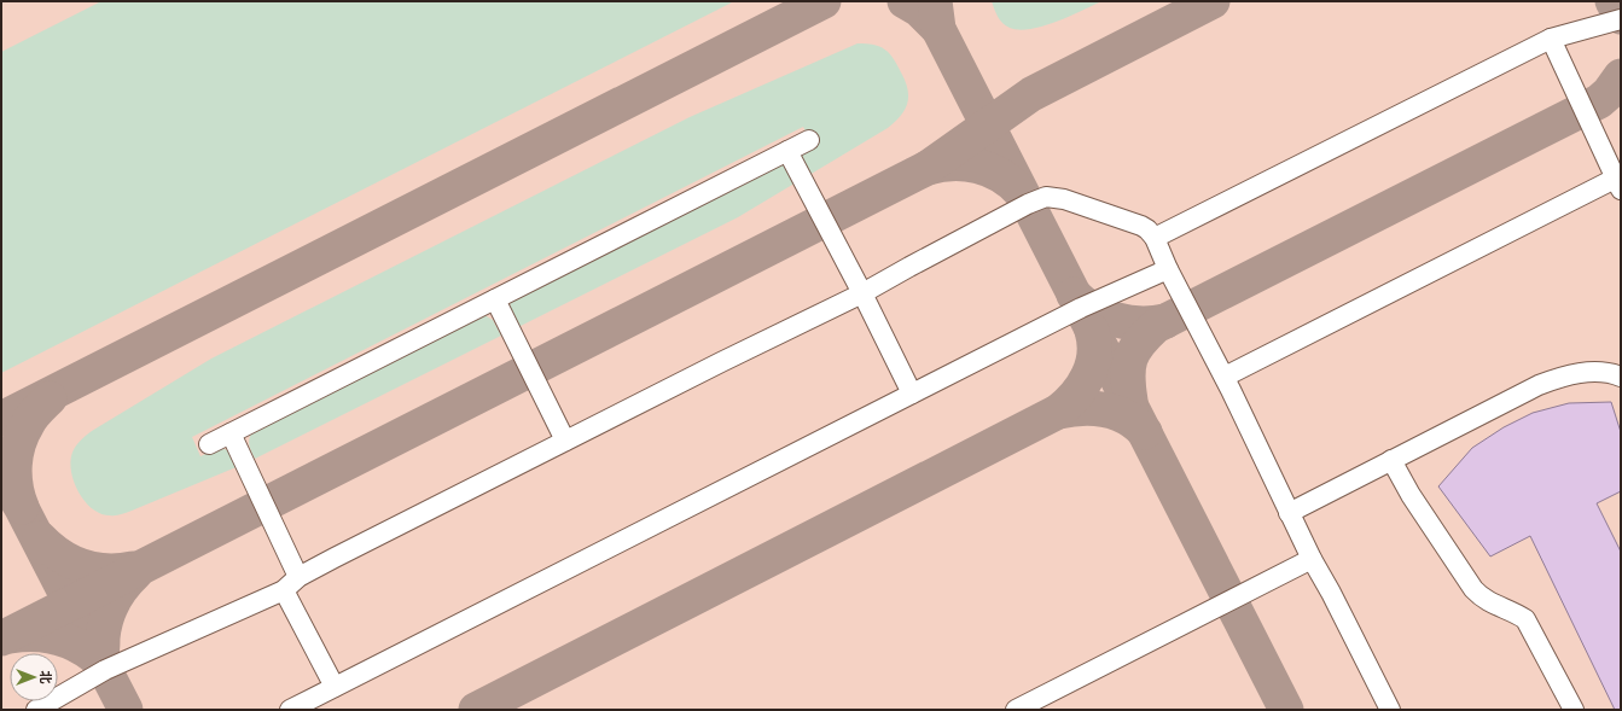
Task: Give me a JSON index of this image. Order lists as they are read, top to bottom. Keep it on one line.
{"north":"right"}
